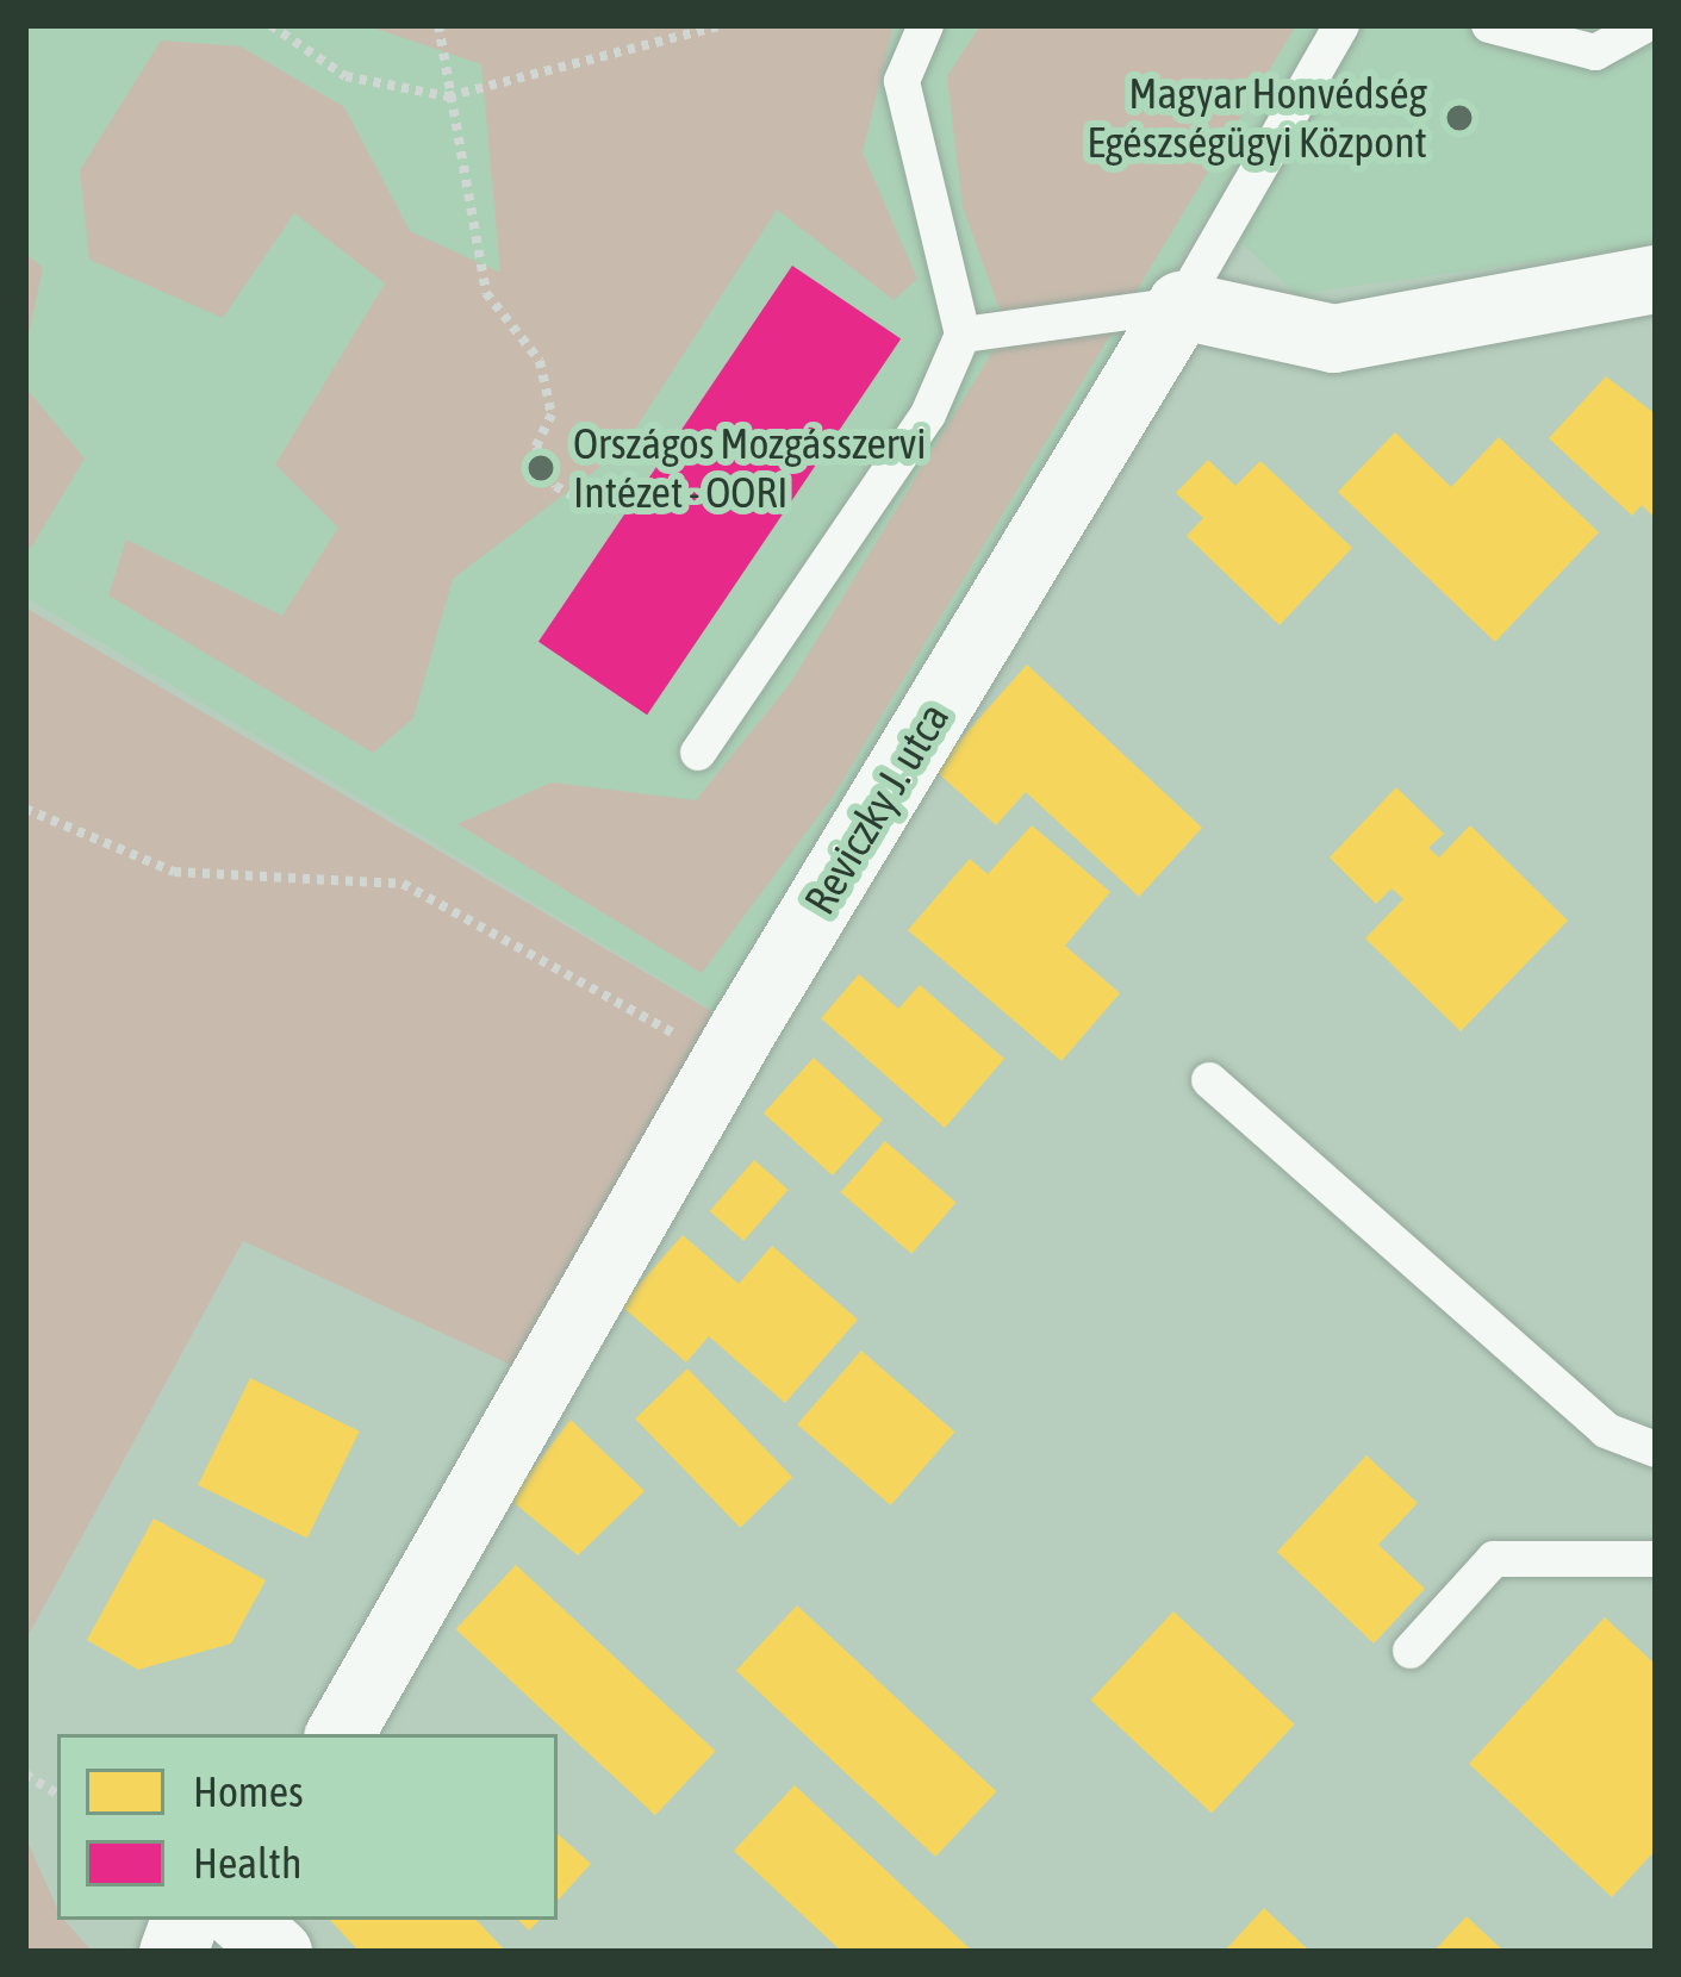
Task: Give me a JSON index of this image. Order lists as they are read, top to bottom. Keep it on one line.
{"streets":{"street":["Reviczky J. utca"]},"places":["Magyar Honvédség Egészségügyi Központ","Országos Mozgásszervi Intézet - OORI"],"legend":["Homes","Health"]}
